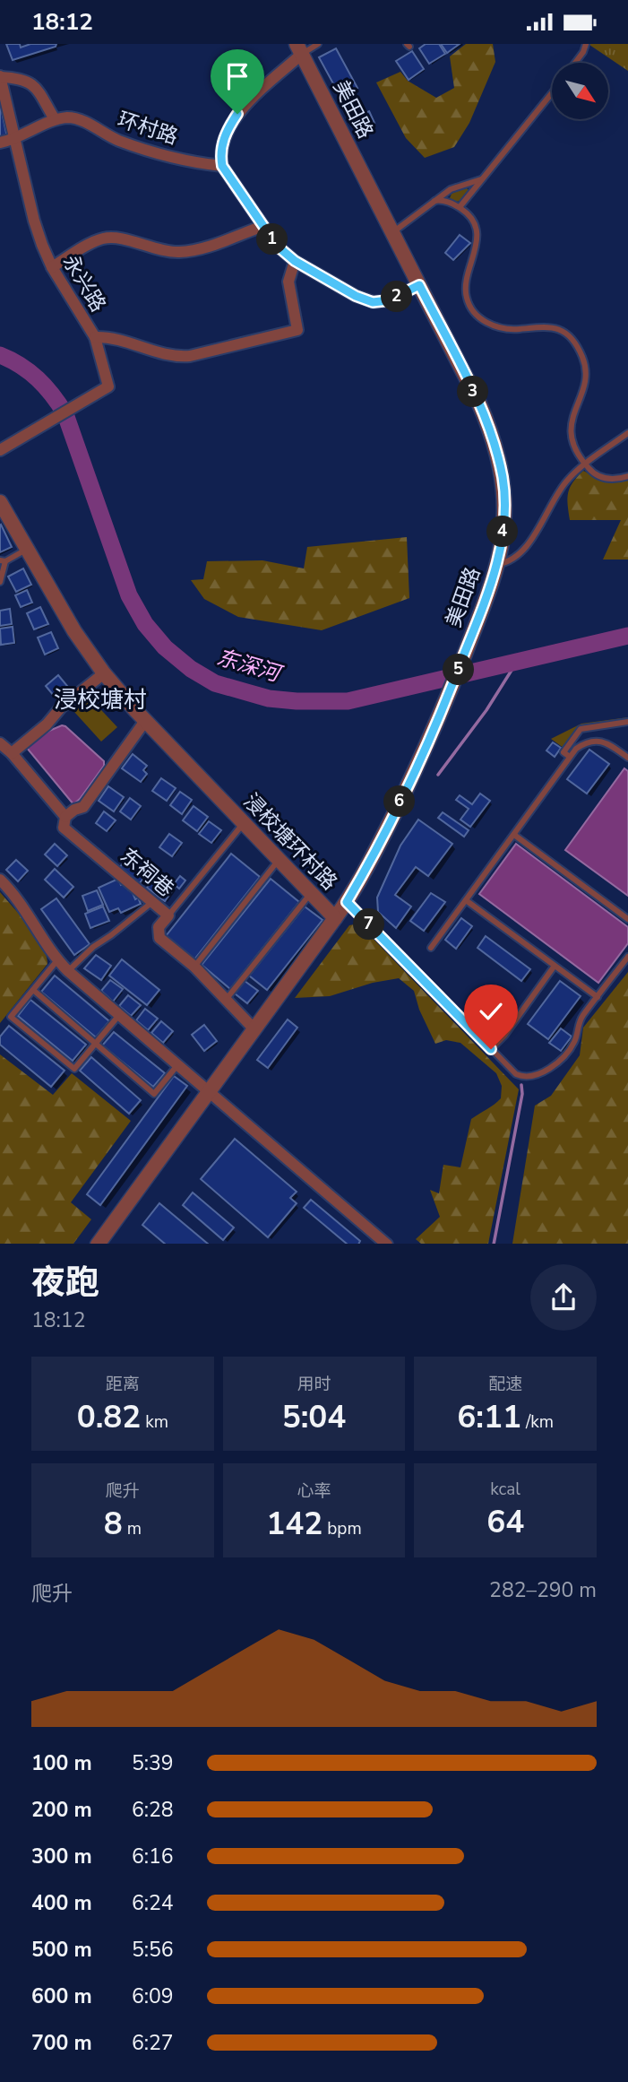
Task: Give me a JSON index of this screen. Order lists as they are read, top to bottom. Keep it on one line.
{"streets":{"street":["美田路","环村路","永兴路","浸校塘环村路","东祠巷"]},"crossings":[["美田路","浸校塘环村路"],["浸校塘环村路","东祠巷"]],"districts":["浸校塘村"],"water":["东深河"],"north":"bottom right","page":{"status":"18:12","pins":["1","2","3","4","5","6","7"],"heading":["夜跑","18:12"],"stats":[["距离","0.82 km"],["用时","5:04"],["配速","6:11 /km"],["爬升","8 m"],["心率","142 bpm"],["kcal","64"]],"chart":["爬升","282–290 m"],"list":[{"name":"100 m","note":"5:39"},{"name":"200 m","note":"6:28"},{"name":"300 m","note":"6:16"},{"name":"400 m","note":"6:24"},{"name":"500 m","note":"5:56"},{"name":"600 m","note":"6:09"},{"name":"700 m","note":"6:27"}]}}
